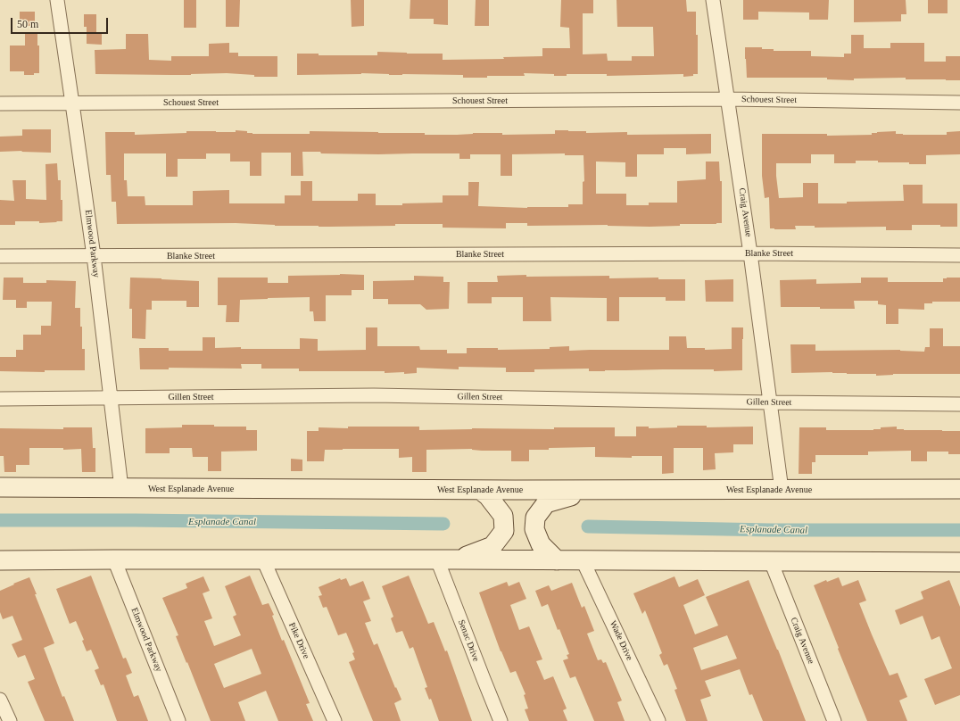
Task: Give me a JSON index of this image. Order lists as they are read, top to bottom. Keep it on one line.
{"streets":{"main road":["West Esplanade Avenue"],"street":["Schouest Street","Craig Avenue","Elmwood Parkway","Blanke Street","Gillen Street","Pike Drive","Senac Drive","Wade Drive"]},"crossings":[["Schouest Street","Craig Avenue"],["Schouest Street","Elmwood Parkway"],["Craig Avenue","Blanke Street"],["Craig Avenue","Gillen Street"],["Craig Avenue","West Esplanade Avenue"],["Elmwood Parkway","Blanke Street"],["Elmwood Parkway","Gillen Street"],["Elmwood Parkway","West Esplanade Avenue"]],"water":["Esplanade Canal"],"scale_bar":"50 m"}
